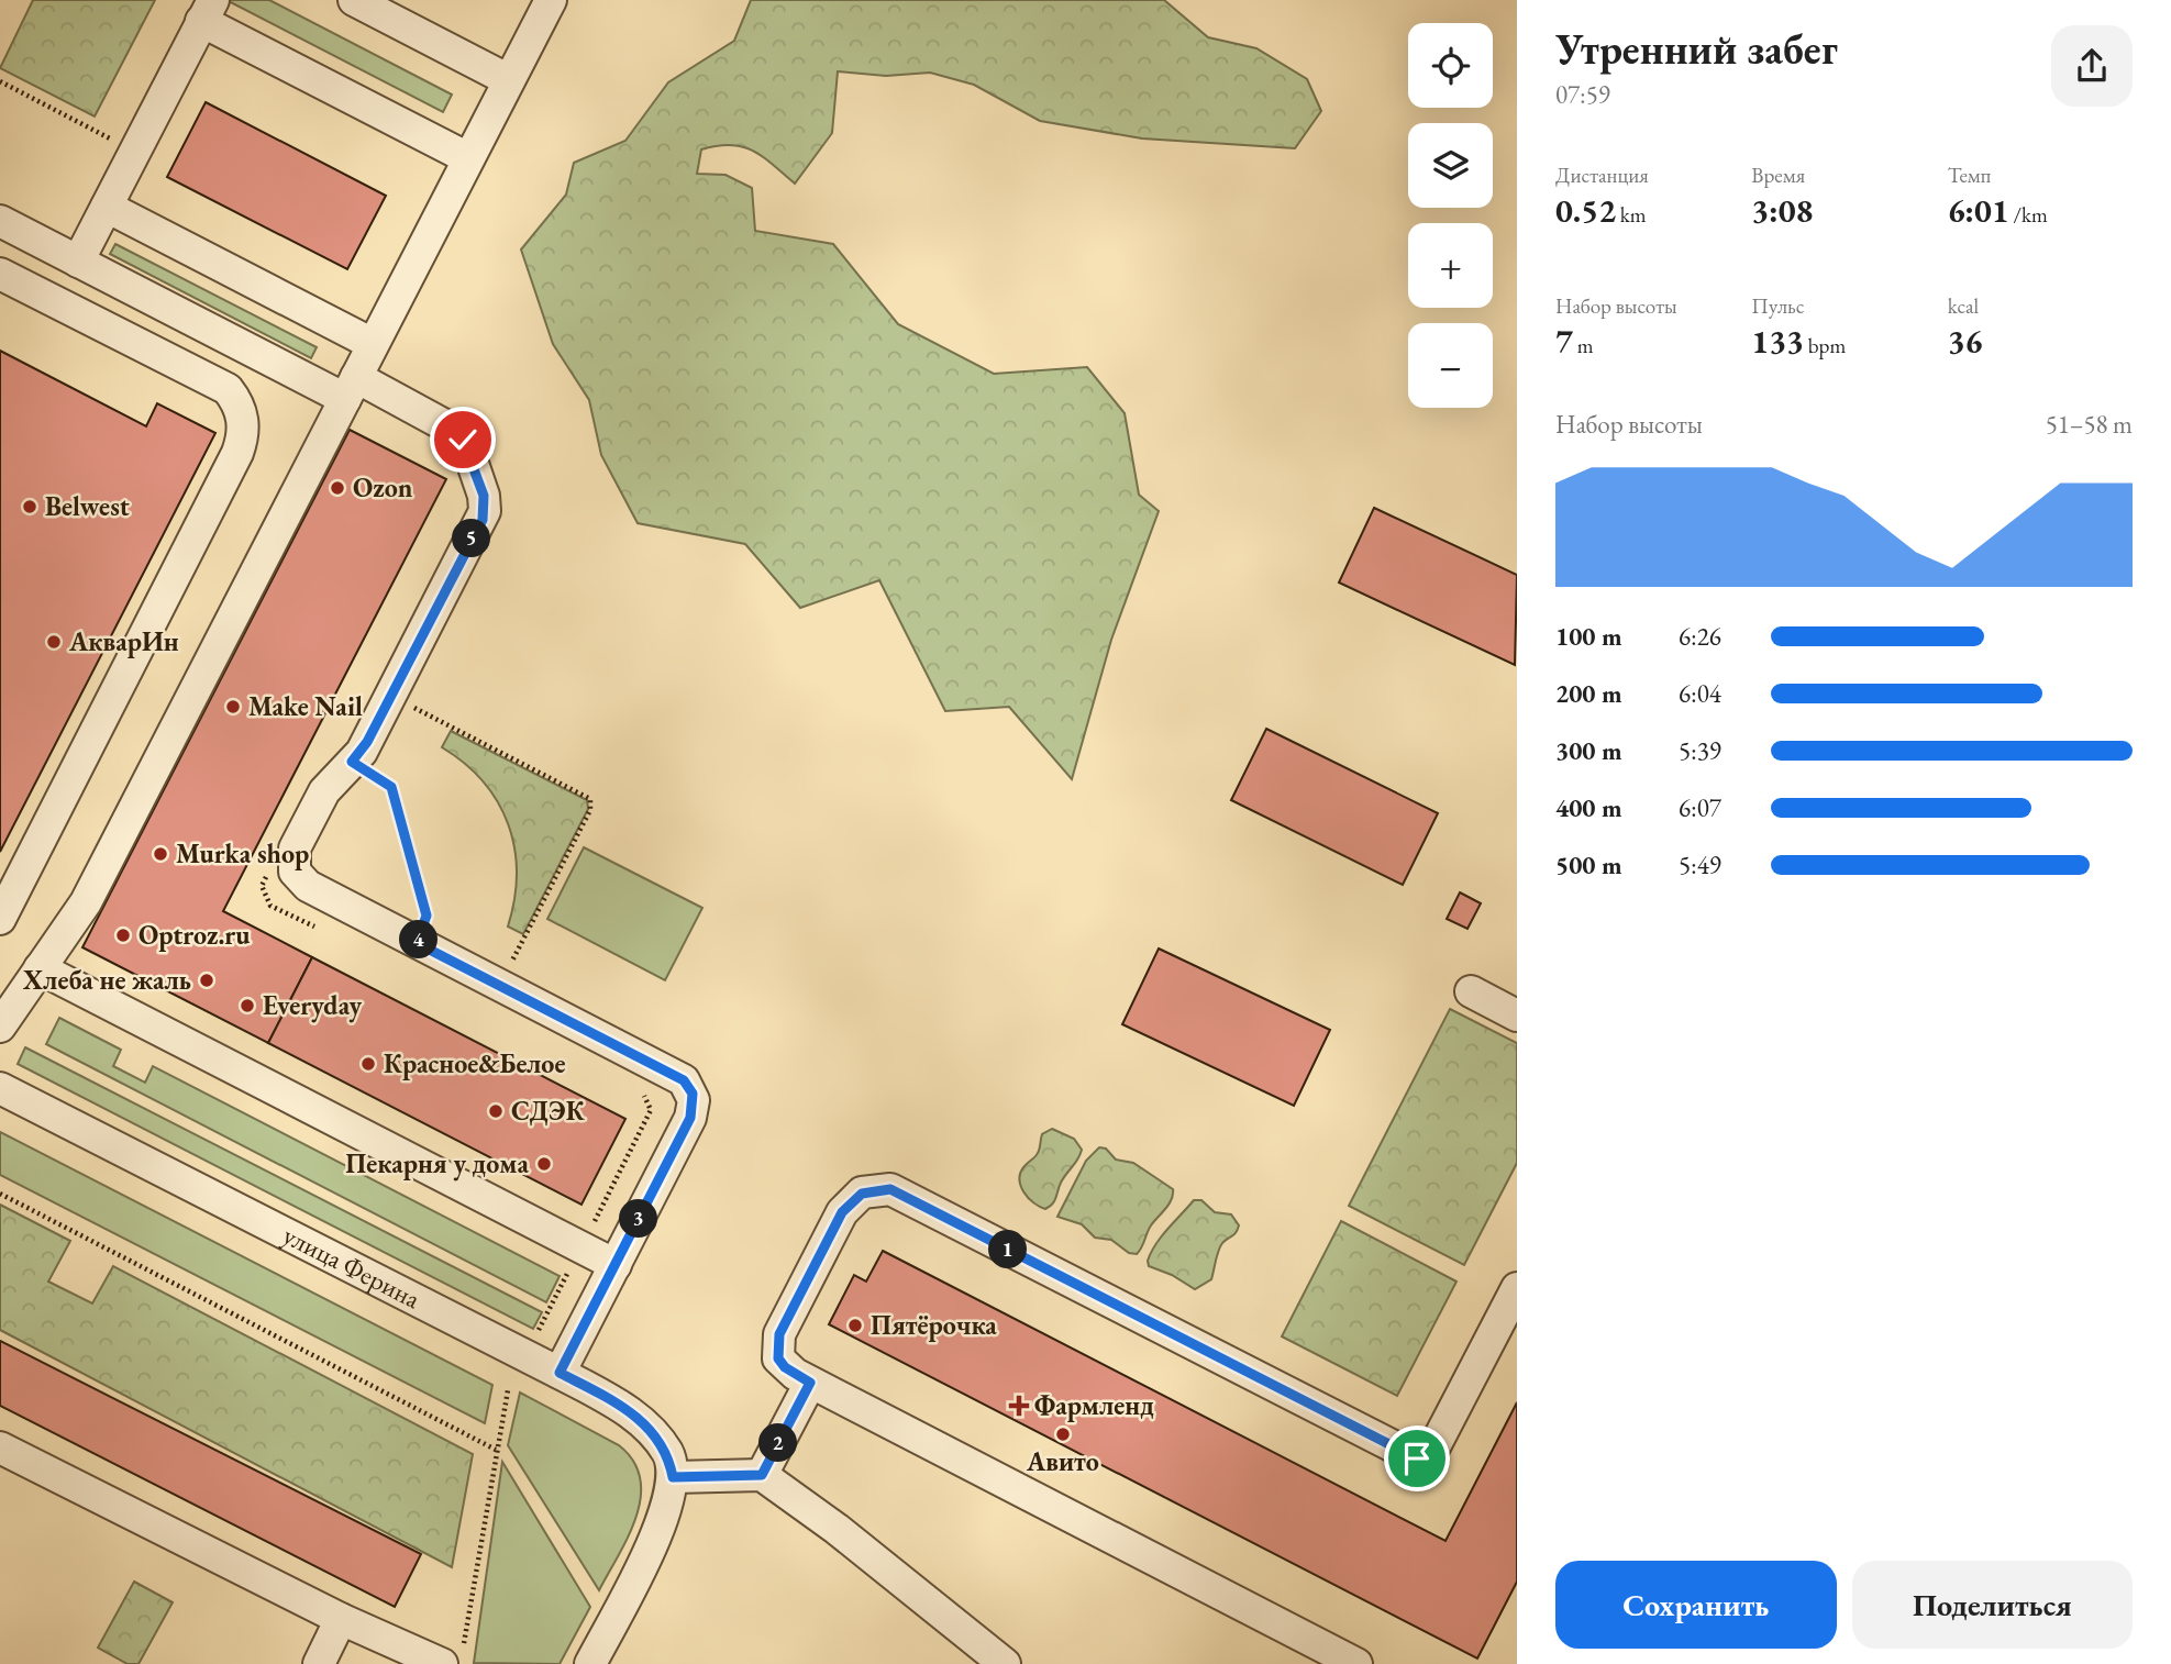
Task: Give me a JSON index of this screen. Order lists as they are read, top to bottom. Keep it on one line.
{"streets":{"street":["улица Ферина"]},"places":{"other":["Ozon","Belwest","АкварИн","Make Nail","Murka shop","Optroz.ru","Хлеба не жаль","Everyday","Красное&Белое","СДЭК","Пекарня у дома","Пятёрочка","Авито"],"health":["Фармленд"]},"page":{"heading":["Утренний забег","07:59"],"map_buttons":["+","−"],"stats":[["Дистанция","0.52 km"],["Время","3:08"],["Темп","6:01 /km"],["Набор высоты","7 m"],["Пульс","133 bpm"],["kcal","36"]],"chart":["Набор высоты","51–58 m"],"pins":["5","4","3","1","2"],"list":[{"name":"100 m","note":"6:26"},{"name":"200 m","note":"6:04"},{"name":"300 m","note":"5:39"},{"name":"400 m","note":"6:07"},{"name":"500 m","note":"5:49"}],"buttons":["Сохранить","Поделиться"]}}
